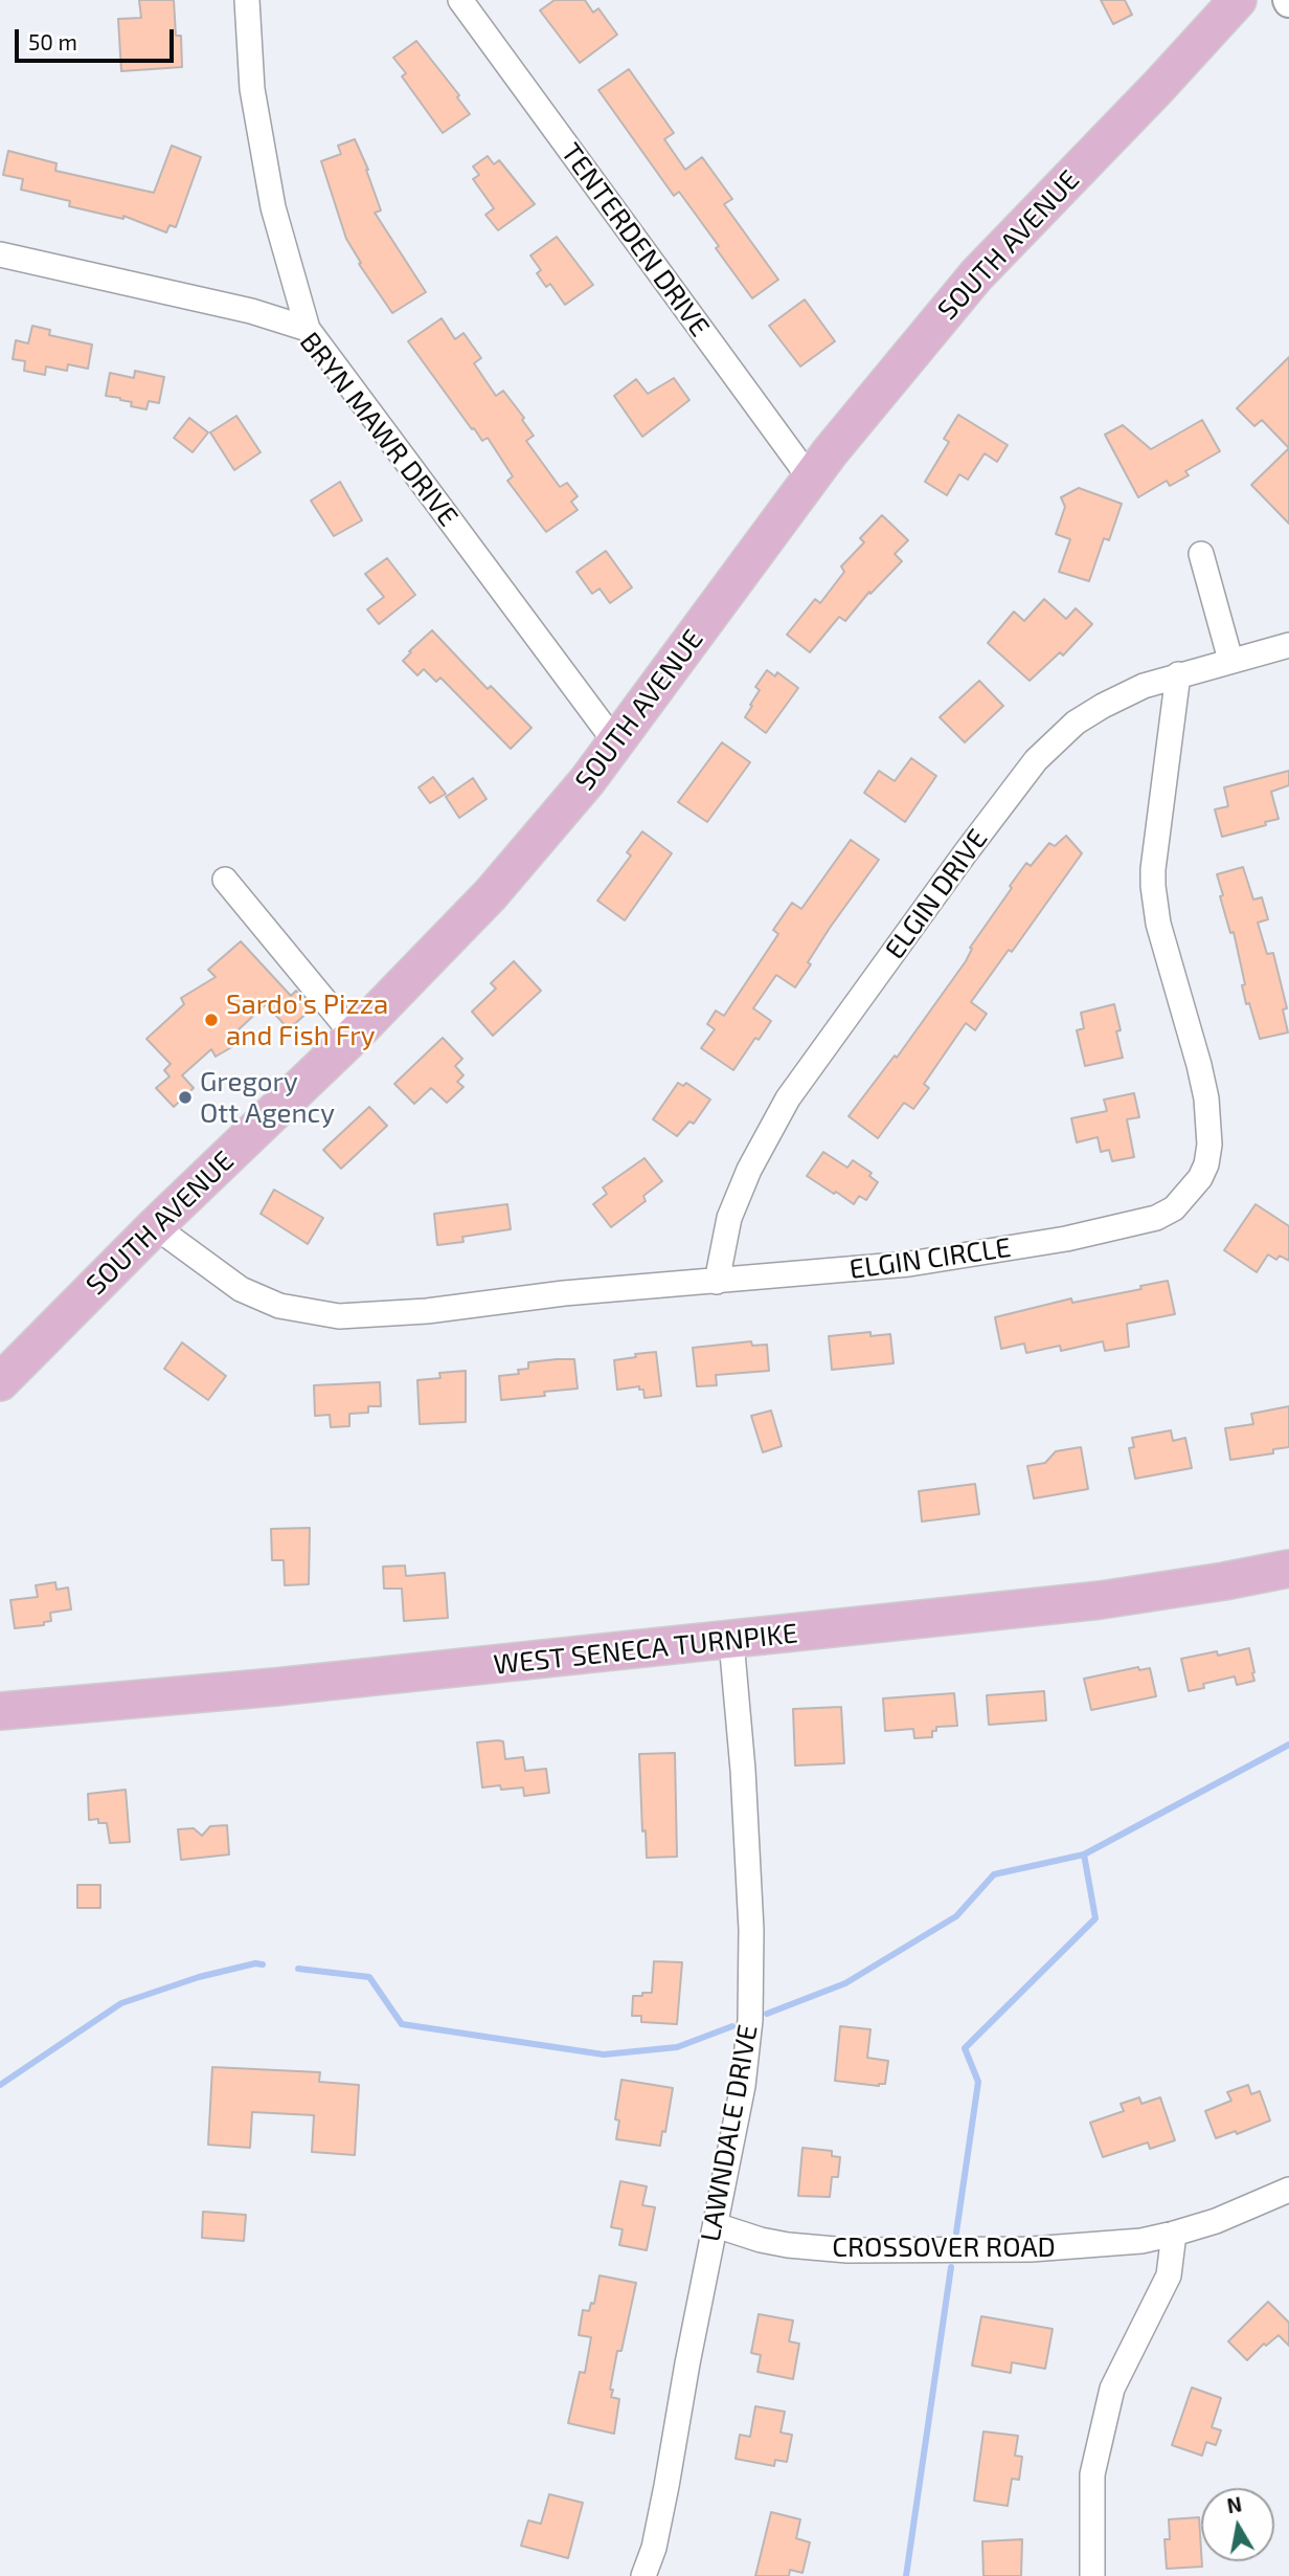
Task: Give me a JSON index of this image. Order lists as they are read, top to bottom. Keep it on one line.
{"streets":{"main road":["SOUTH AVENUE","WEST SENECA TURNPIKE"],"street":["TENTERDEN DRIVE","BRYN MAWR DRIVE","ELGIN DRIVE","ELGIN CIRCLE","LAWNDALE DRIVE","CROSSOVER ROAD"]},"crossings":[["TENTERDEN DRIVE","SOUTH AVENUE"],["SOUTH AVENUE","BRYN MAWR DRIVE"],["SOUTH AVENUE","ELGIN CIRCLE"],["ELGIN DRIVE","ELGIN CIRCLE"],["WEST SENECA TURNPIKE","LAWNDALE DRIVE"],["LAWNDALE DRIVE","CROSSOVER ROAD"]],"places":["Sardo's Pizza and Fish Fry","Gregory Ott Agency"],"scale_bar":"50 m","north":"top"}
